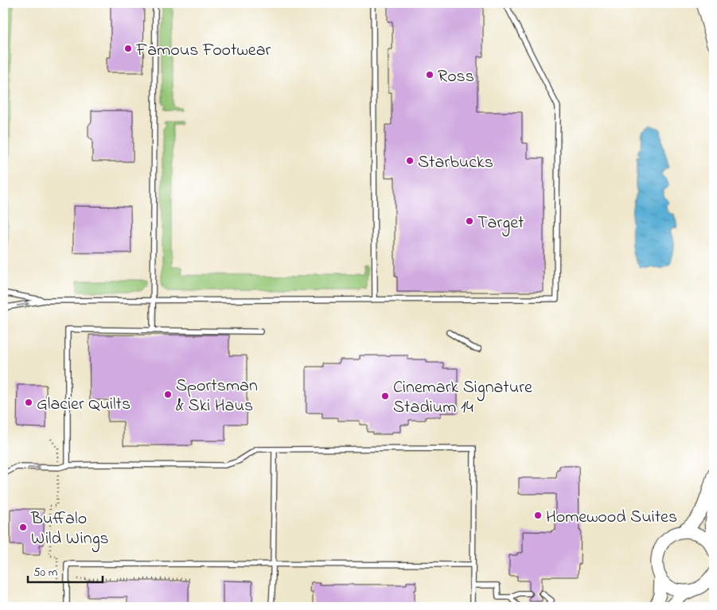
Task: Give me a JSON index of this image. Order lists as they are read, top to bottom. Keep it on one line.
{"places":["Famous Footwear","Ross","Starbucks","Target","Sportsman & Ski Haus","Cinemark Signature Stadium 14","Glacier Quilts","Homewood Suites","Buffalo Wild Wings"],"scale_bar":"50 m"}
